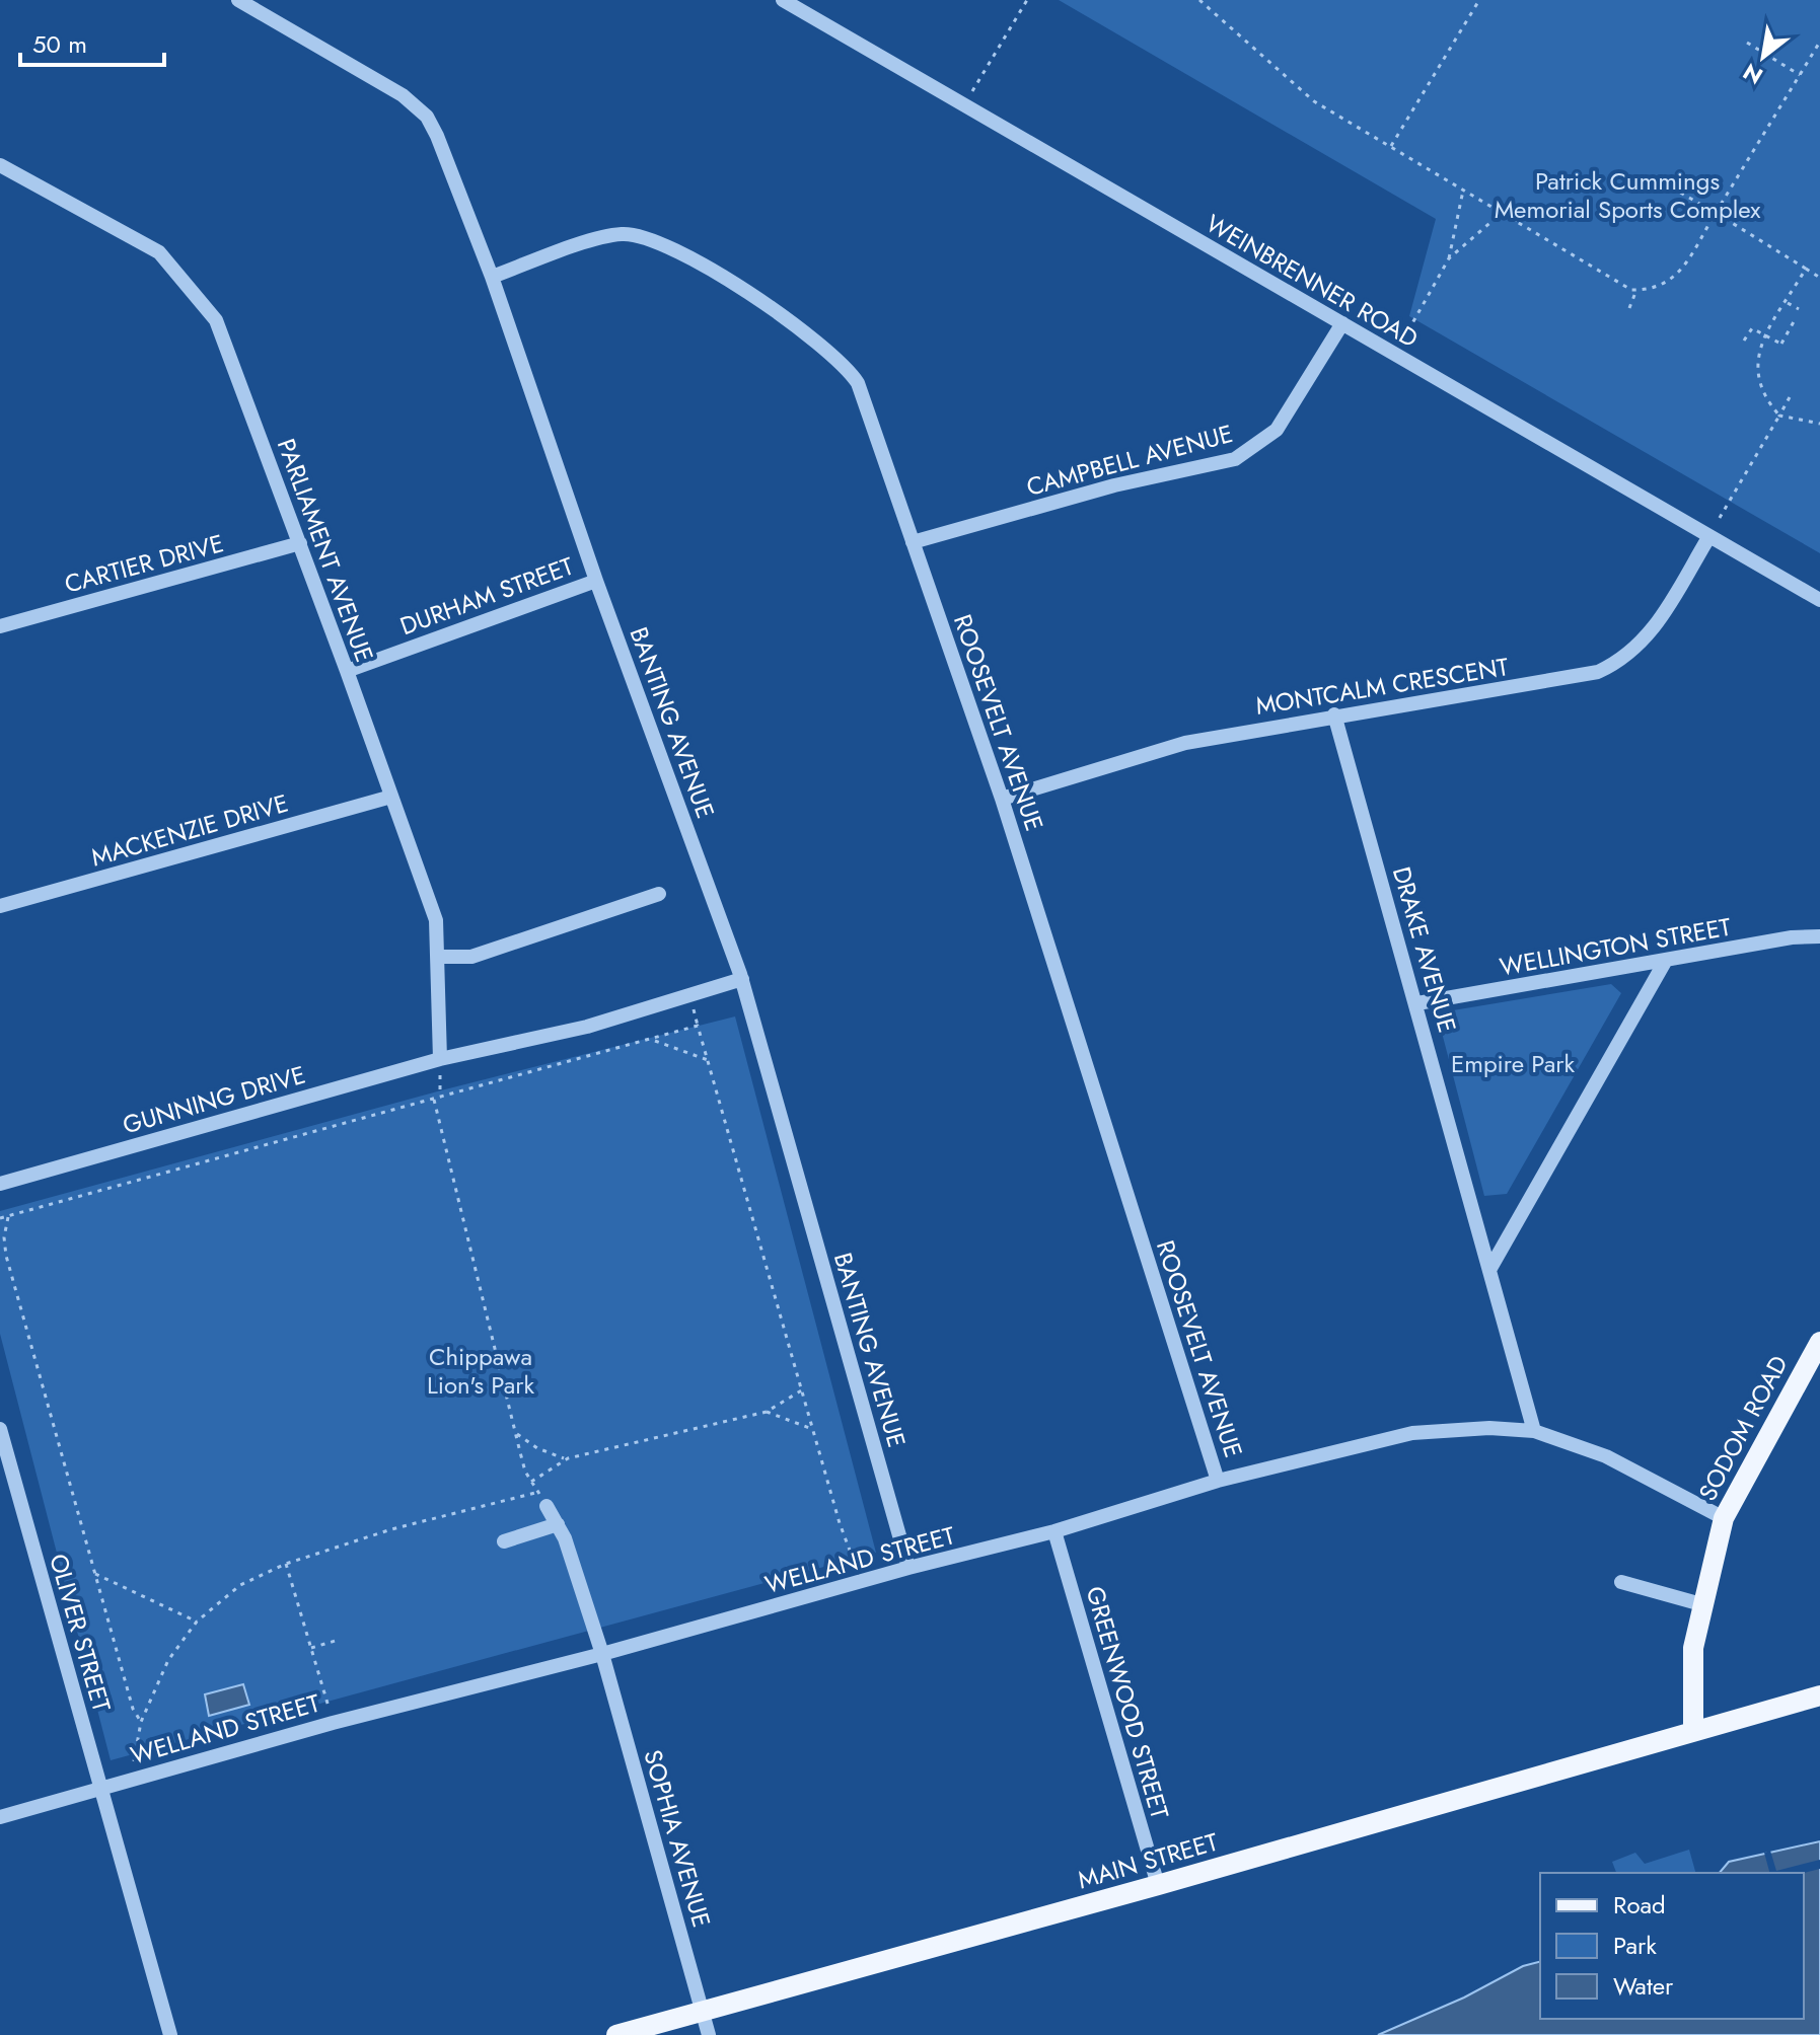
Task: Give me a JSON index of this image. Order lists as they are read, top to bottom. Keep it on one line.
{"streets":{"main road":["SODOM ROAD","MAIN STREET"],"street":["WEINBRENNER ROAD","CAMPBELL AVENUE","PARLIAMENT AVENUE","CARTIER DRIVE","DURHAM STREET","MONTCALM CRESCENT","BANTING AVENUE","ROOSEVELT AVENUE","MACKENZIE DRIVE","WELLINGTON STREET","DRAKE AVENUE","GUNNING DRIVE","WELLAND STREET","OLIVER STREET","GREENWOOD STREET","SOPHIA AVENUE"]},"crossings":[["WEINBRENNER ROAD","CAMPBELL AVENUE"],["WEINBRENNER ROAD","MONTCALM CRESCENT"],["CAMPBELL AVENUE","ROOSEVELT AVENUE"],["PARLIAMENT AVENUE","CARTIER DRIVE"],["PARLIAMENT AVENUE","DURHAM STREET"],["PARLIAMENT AVENUE","MACKENZIE DRIVE"],["PARLIAMENT AVENUE","GUNNING DRIVE"],["DURHAM STREET","BANTING AVENUE"],["MONTCALM CRESCENT","ROOSEVELT AVENUE"],["MONTCALM CRESCENT","DRAKE AVENUE"],["BANTING AVENUE","ROOSEVELT AVENUE"],["BANTING AVENUE","GUNNING DRIVE"],["BANTING AVENUE","WELLAND STREET"],["ROOSEVELT AVENUE","WELLAND STREET"],["WELLINGTON STREET","DRAKE AVENUE"],["DRAKE AVENUE","WELLAND STREET"],["SODOM ROAD","WELLAND STREET"],["SODOM ROAD","MAIN STREET"],["WELLAND STREET","OLIVER STREET"],["WELLAND STREET","GREENWOOD STREET"],["WELLAND STREET","SOPHIA AVENUE"],["GREENWOOD STREET","MAIN STREET"],["SOPHIA AVENUE","MAIN STREET"]],"parks":["Patrick Cummings Memorial Sports Complex","Empire Park","Chippawa Lion's Park"],"legend":["Road","Park","Water"],"scale_bar":"50 m","north":"bottom left"}
